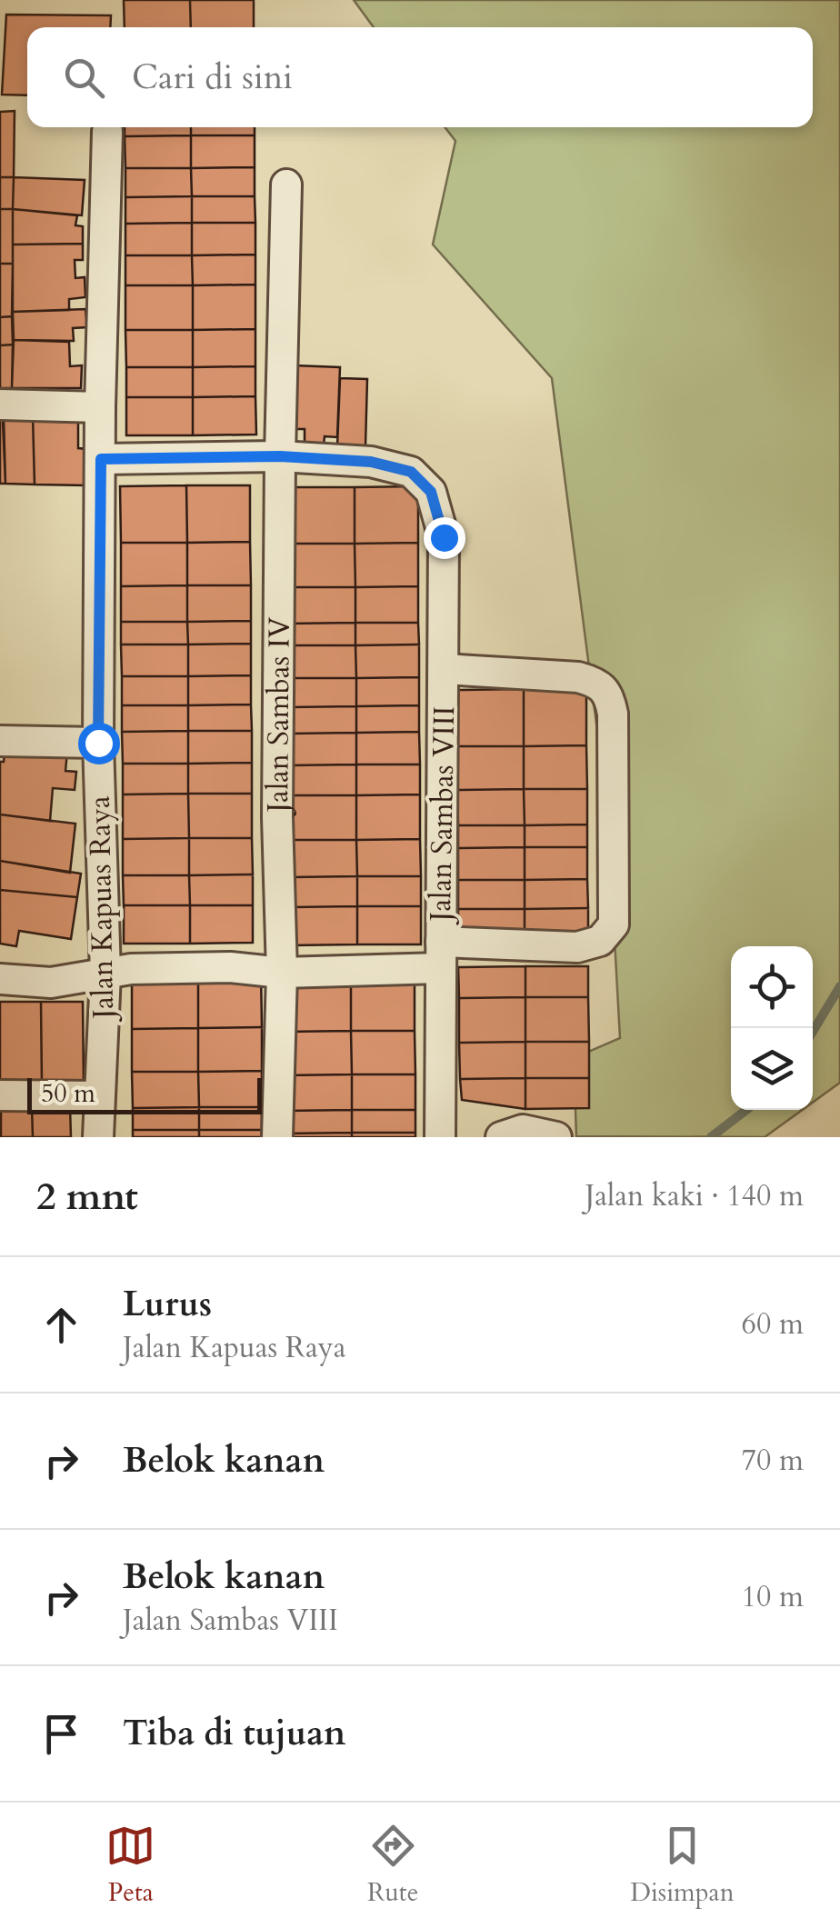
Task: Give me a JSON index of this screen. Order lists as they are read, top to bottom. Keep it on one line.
{"streets":{"street":["Jalan Sambas IV","Jalan Sambas VIII","Jalan Kapuas Raya"]},"crossings":[["Jalan Sambas IV","Jalan Sambas VIII"]],"scale_bar":"50 m","page":{"search":"Cari di sini","scale":"50 m","heading":["2 mnt","Jalan kaki · 140 m"],"list":[["Lurus","Jalan Kapuas Raya","60 m"],["Belok kanan","70 m"],["Belok kanan","Jalan Sambas VIII","10 m"],"Tiba di tujuan"],"nav":["Peta","Rute","Disimpan"]}}
